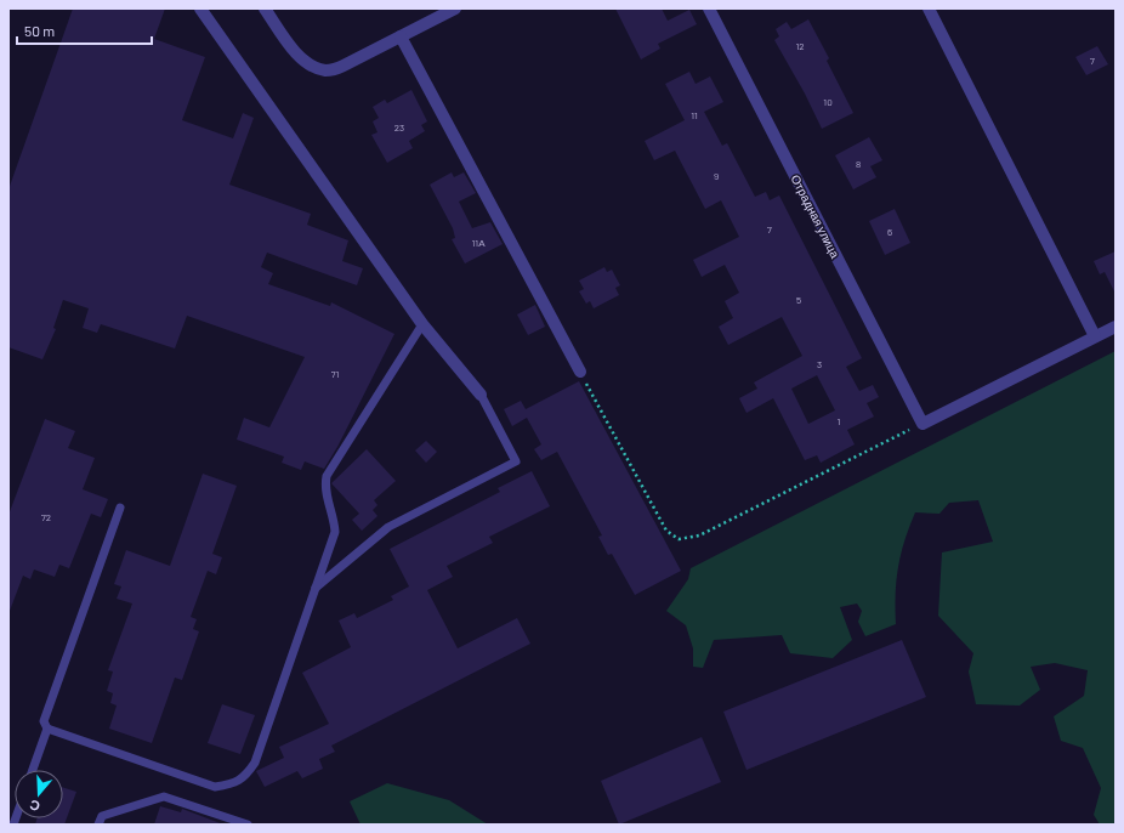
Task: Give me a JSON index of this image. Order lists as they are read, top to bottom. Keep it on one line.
{"streets":{"street":["Отрадная улица"]},"house_numbers":["12","7","10","11","23","8","9","7","6","11А","5","3","71","1","72"],"scale_bar":"50 m","north":"bottom"}
